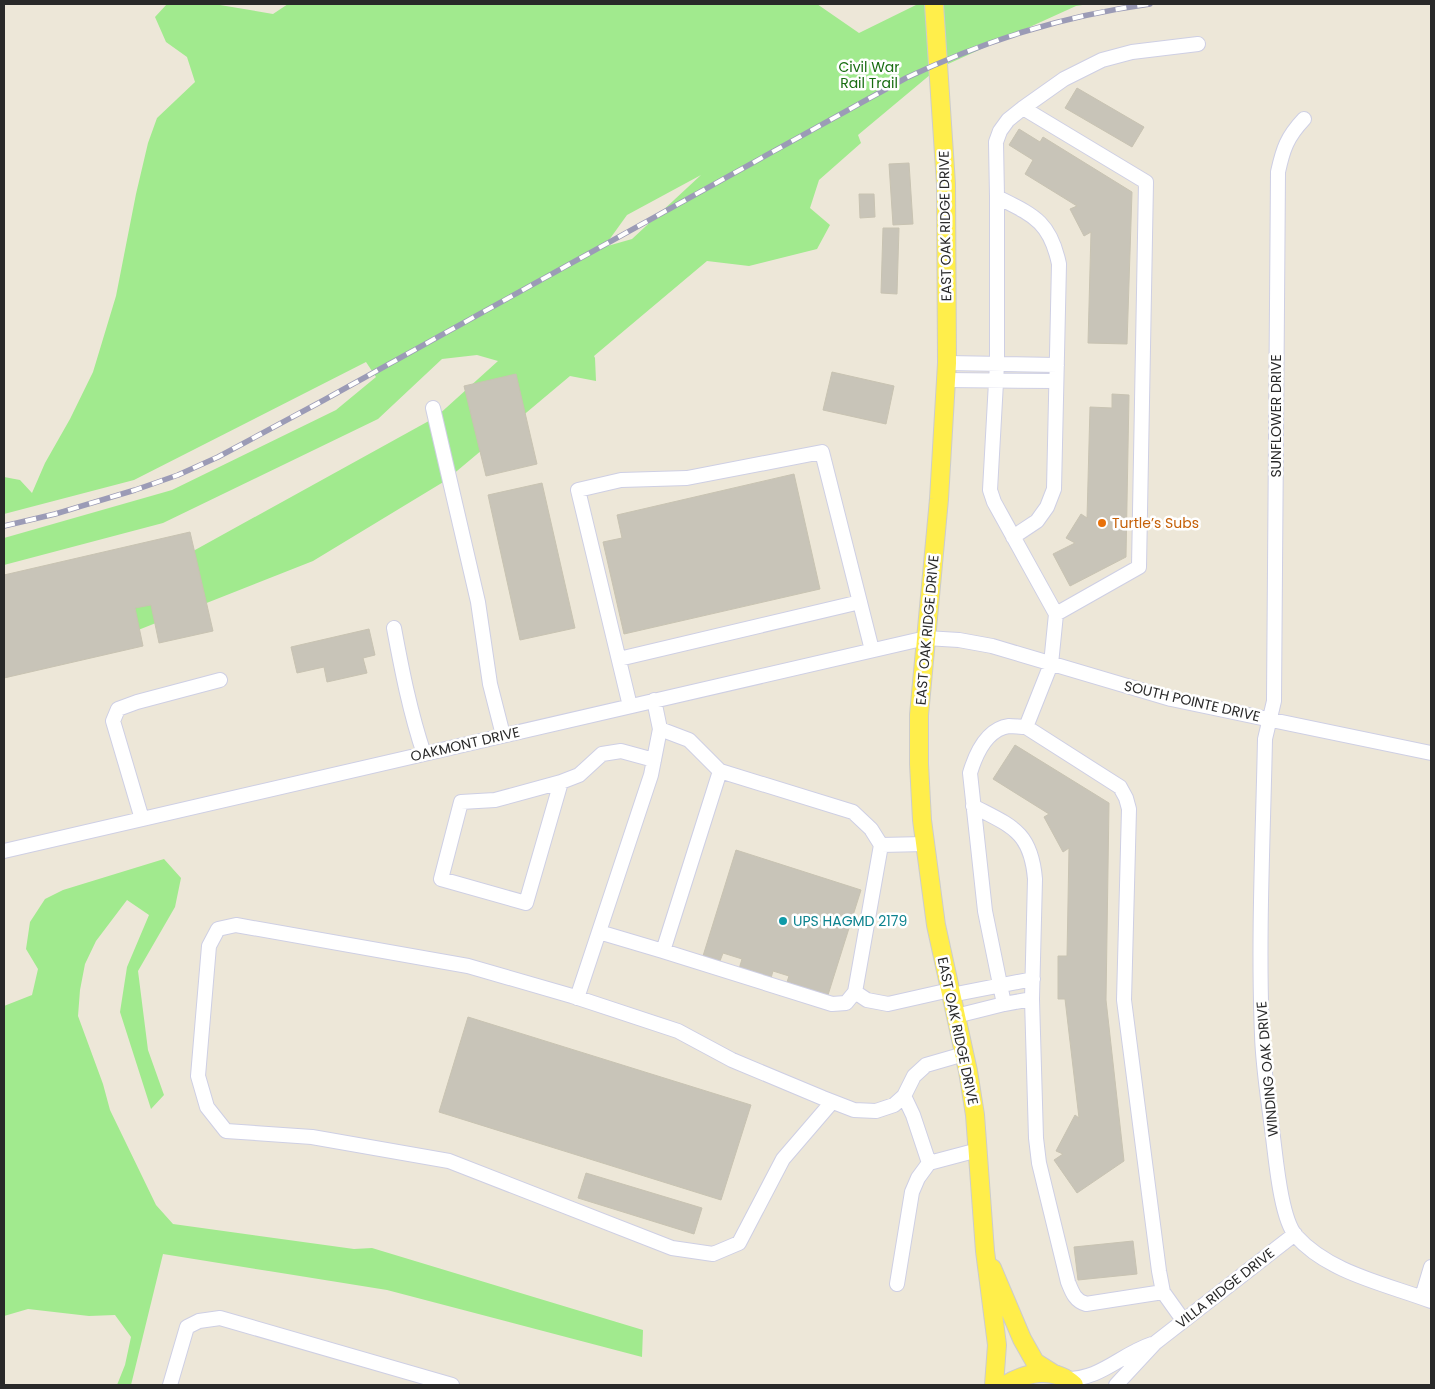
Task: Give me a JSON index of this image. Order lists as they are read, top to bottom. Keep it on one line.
{"streets":{"main road":["EAST OAK RIDGE DRIVE"],"street":["SUNFLOWER DRIVE","SOUTH POINTE DRIVE","OAKMONT DRIVE","WINDING OAK DRIVE","VILLA RIDGE DRIVE"]},"crossings":[["EAST OAK RIDGE DRIVE","SOUTH POINTE DRIVE"],["EAST OAK RIDGE DRIVE","OAKMONT DRIVE"],["EAST OAK RIDGE DRIVE","VILLA RIDGE DRIVE"],["SUNFLOWER DRIVE","SOUTH POINTE DRIVE"],["SUNFLOWER DRIVE","WINDING OAK DRIVE"],["SOUTH POINTE DRIVE","OAKMONT DRIVE"],["SOUTH POINTE DRIVE","WINDING OAK DRIVE"],["WINDING OAK DRIVE","VILLA RIDGE DRIVE"]],"parks":["Civil War Rail Trail"],"places":["Turtle’s Subs","UPS HAGMD 2179"]}
